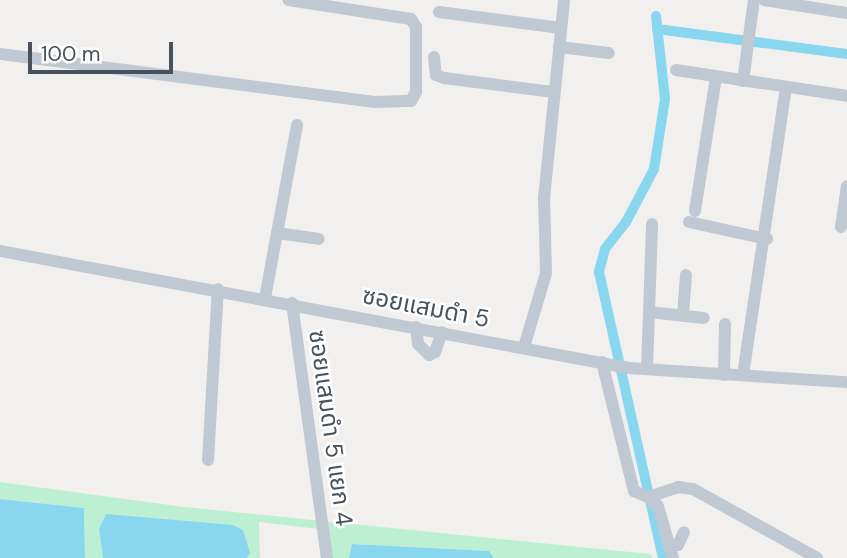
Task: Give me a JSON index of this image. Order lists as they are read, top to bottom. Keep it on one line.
{"streets":{"street":["ซอยแสมดำ 5","ซอยแสมดำ 5 แยก 4"]},"crossings":[["ซอยแสมดำ 5","ซอยแสมดำ 5 แยก 4"]],"scale_bar":"100 m"}
